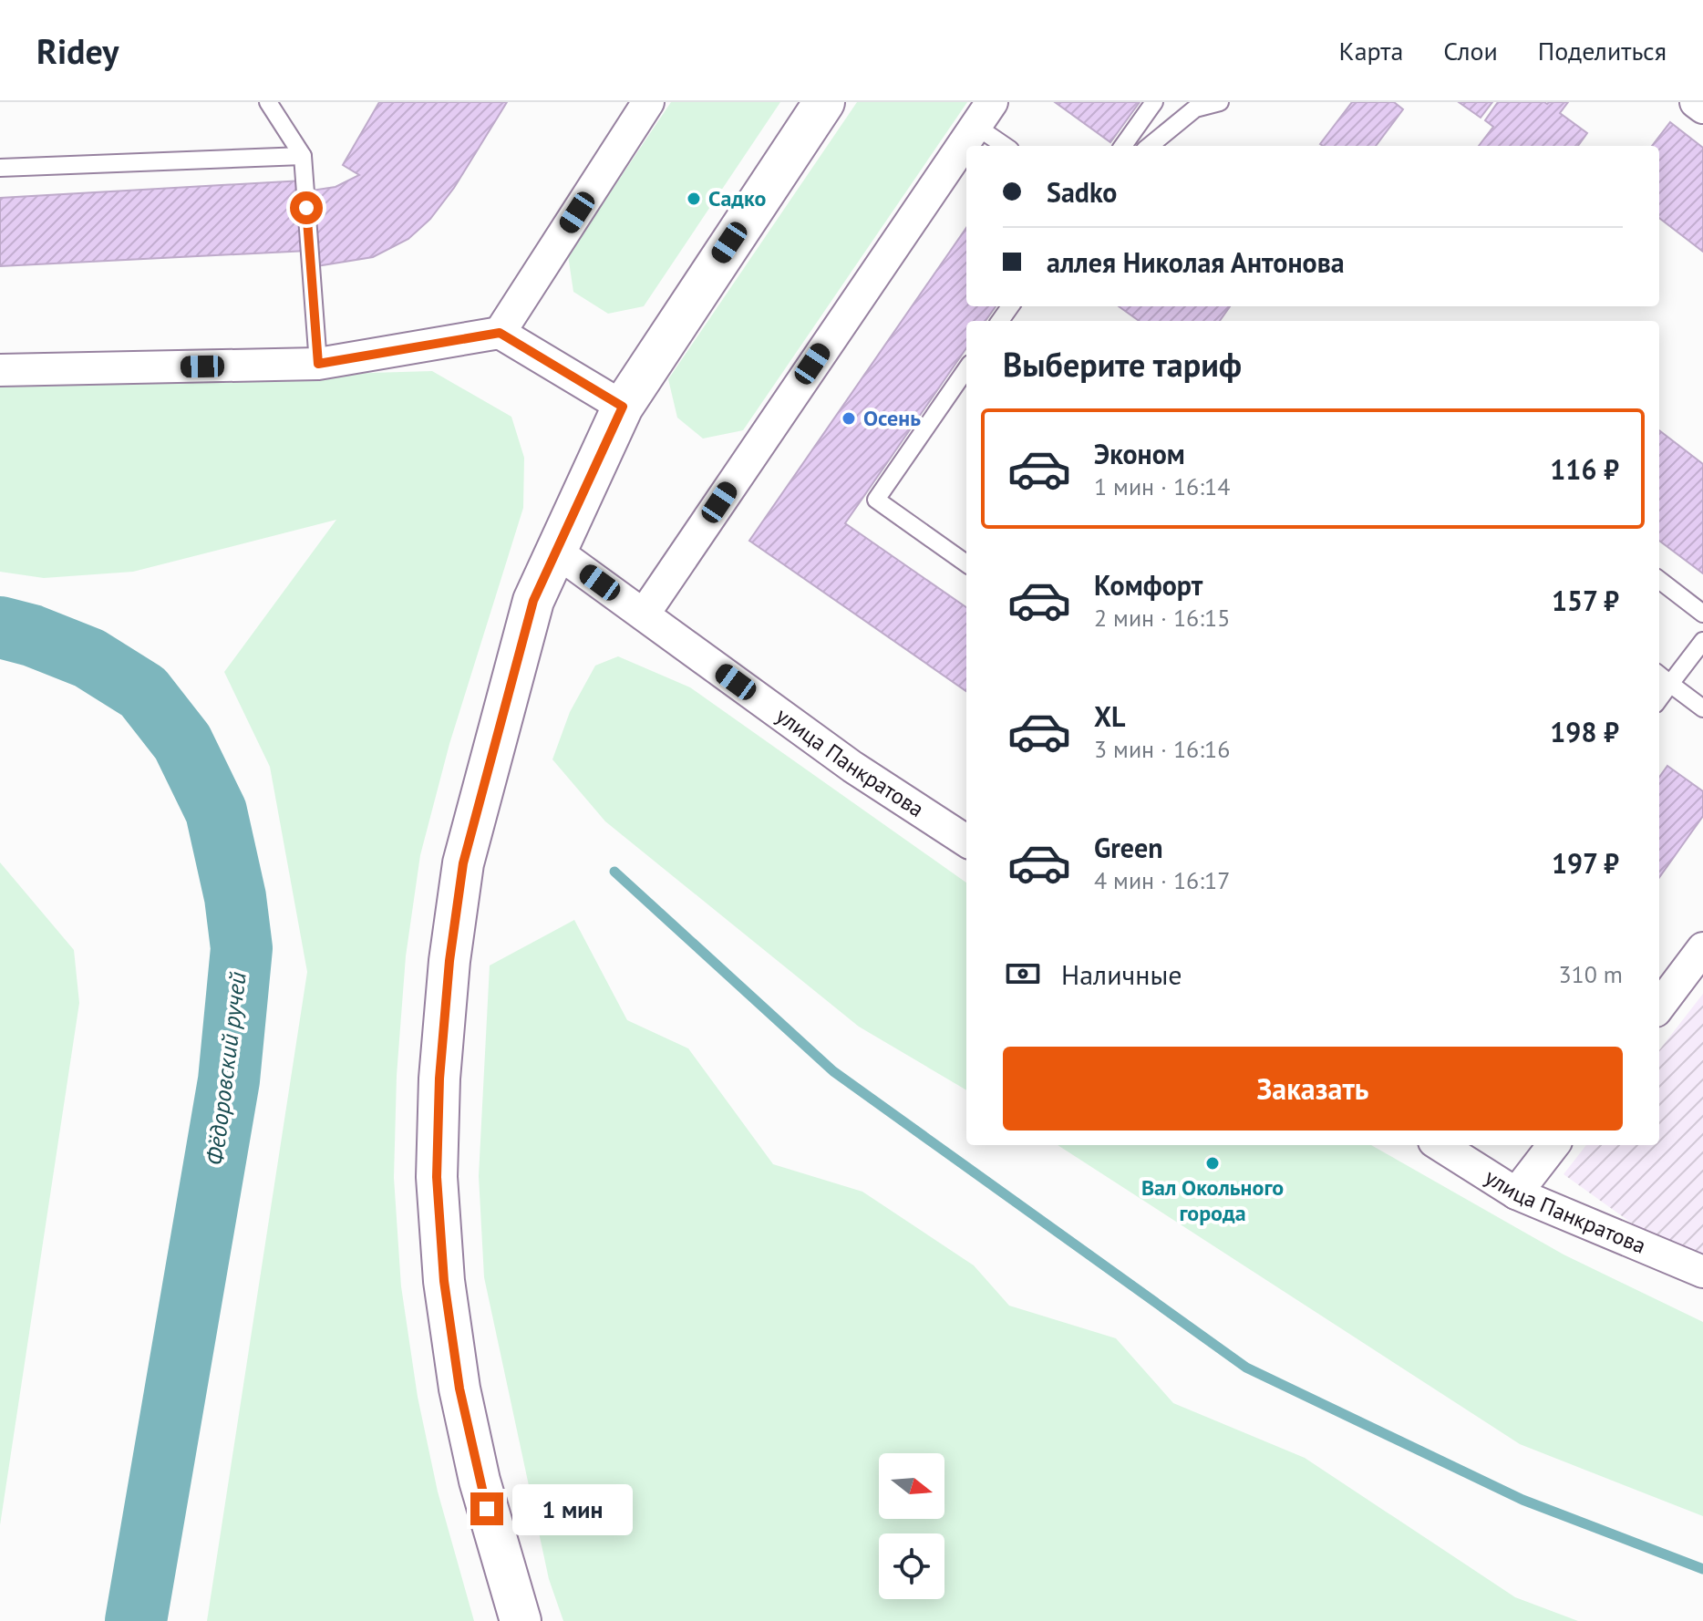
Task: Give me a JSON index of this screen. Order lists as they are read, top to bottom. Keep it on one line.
{"streets":{"street":["улица Панкратова"]},"water":["Фёдоровский ручей"],"places":["Садко","Осень","Вал Окольного города"],"north":"right","page":{"header":"Ridey","nav":["Карта","Слои","Поделиться"],"banner":["Sadko","аллея Николая Антонова"],"heading":"Выберите тариф","list":[{"name":"Эконом","note":"1 мин · 16:14","value":"116 ₽"},{"name":"Комфорт","note":"2 мин · 16:15","value":"157 ₽"},{"name":"XL","note":"3 мин · 16:16","value":"198 ₽"},{"name":"Green","note":"4 мин · 16:17","value":"197 ₽"}],"pay":["Наличные","310 m"],"buttons":"Заказать","bubble":"1 мин"}}
